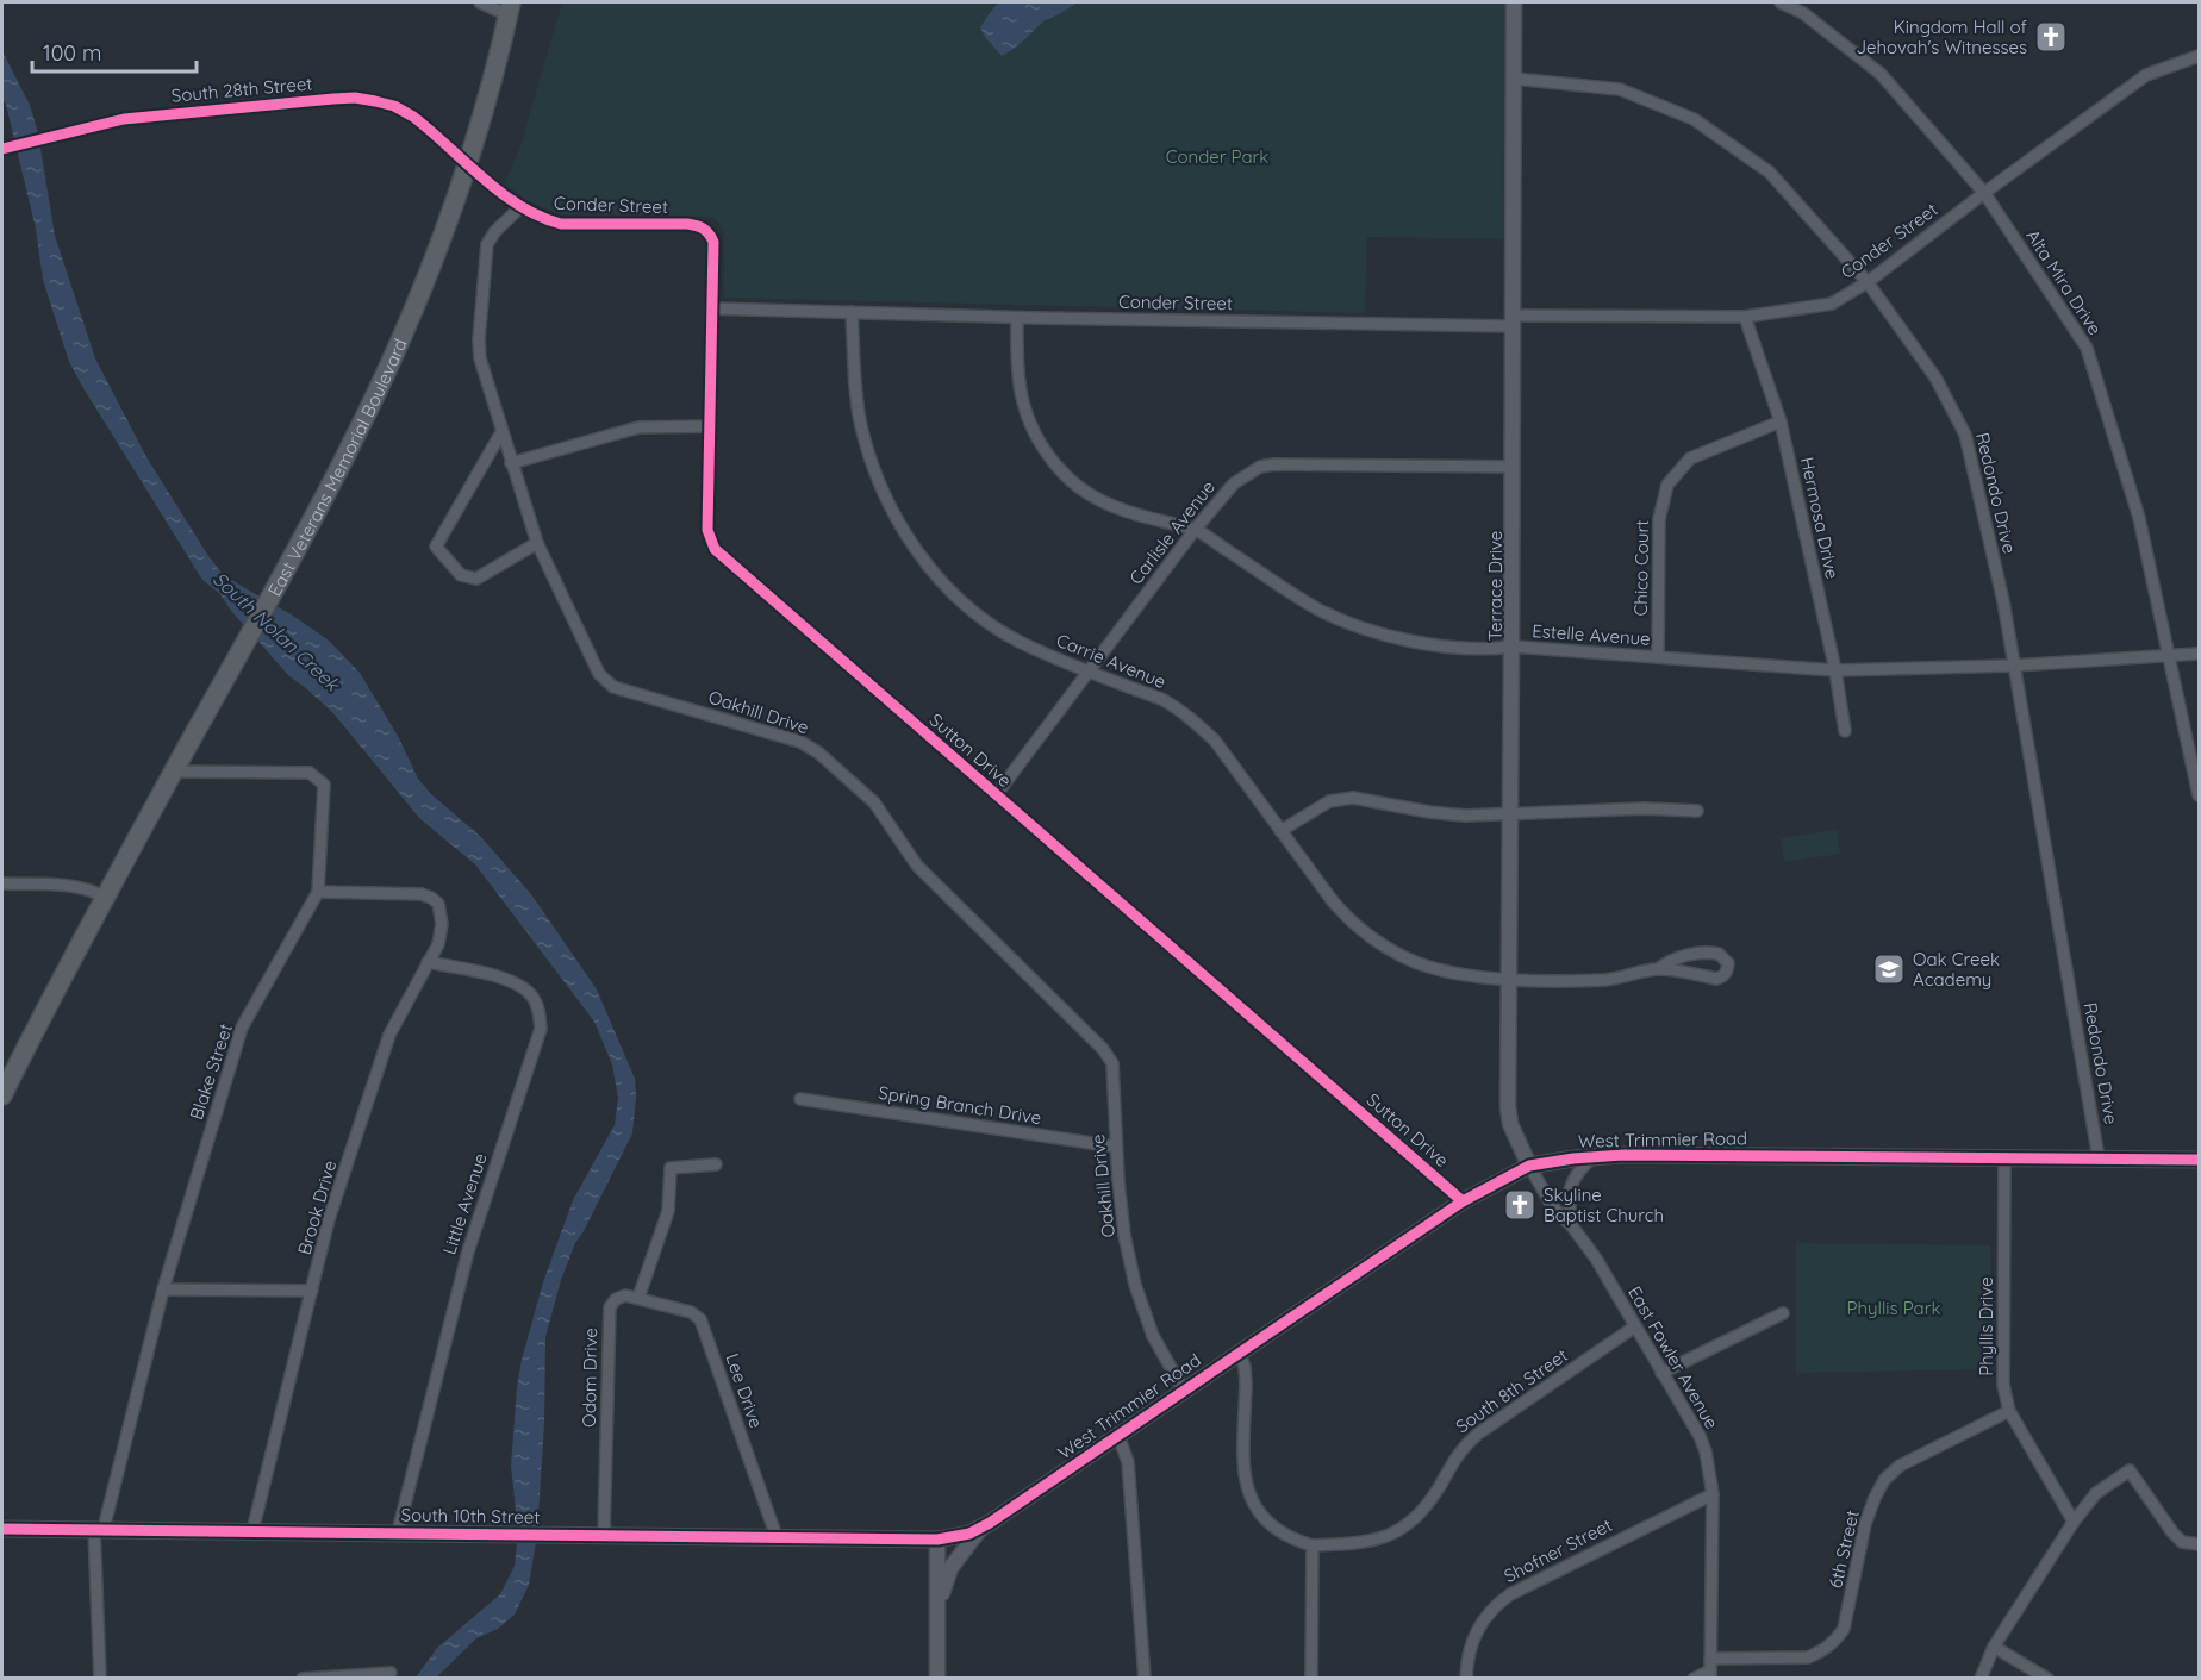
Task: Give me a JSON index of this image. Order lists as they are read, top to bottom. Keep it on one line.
{"streets":{"main road":["East Veterans Memorial Boulevard"],"street":["South 28th Street","Conder Street","Alta Mira Drive","Redondo Drive","Hermosa Drive","Carlisle Avenue","Chico Court","Terrace Drive","Estelle Avenue","Carrie Avenue","Oakhill Drive","Sutton Drive","Blake Street","Spring Branch Drive","West Trimmier Road","Little Avenue","Brook Drive","Phyllis Drive","East Fowler Avenue","Odom Drive","Lee Drive","South 8th Street","South 10th Street","6th Street","Shofner Street"]},"crossings":[["South 28th Street","Conder Street"],["South 28th Street","East Veterans Memorial Boulevard"],["Conder Street","Alta Mira Drive"],["Conder Street","East Veterans Memorial Boulevard"],["Conder Street","Redondo Drive"],["Conder Street","Hermosa Drive"],["Conder Street","Terrace Drive"],["Conder Street","Estelle Avenue"],["Conder Street","Carrie Avenue"],["Conder Street","Oakhill Drive"],["Conder Street","Sutton Drive"],["Alta Mira Drive","Estelle Avenue"],["East Veterans Memorial Boulevard","Blake Street"],["Redondo Drive","Terrace Drive"],["Redondo Drive","Estelle Avenue"],["Redondo Drive","West Trimmier Road"],["Hermosa Drive","Chico Court"],["Hermosa Drive","Estelle Avenue"],["Carlisle Avenue","Terrace Drive"],["Carlisle Avenue","Estelle Avenue"],["Carlisle Avenue","Carrie Avenue"],["Carlisle Avenue","Sutton Drive"],["Chico Court","Estelle Avenue"],["Terrace Drive","Estelle Avenue"],["Terrace Drive","Carrie Avenue"],["Terrace Drive","West Trimmier Road"],["Terrace Drive","East Fowler Avenue"],["Oakhill Drive","Spring Branch Drive"],["Oakhill Drive","West Trimmier Road"],["Sutton Drive","West Trimmier Road"],["Blake Street","Brook Drive"],["Blake Street","South 10th Street"],["West Trimmier Road","Phyllis Drive"],["West Trimmier Road","East Fowler Avenue"],["West Trimmier Road","South 10th Street"],["Little Avenue","Brook Drive"],["Little Avenue","South 10th Street"],["Brook Drive","South 10th Street"],["Phyllis Drive","6th Street"],["East Fowler Avenue","South 8th Street"],["East Fowler Avenue","6th Street"],["East Fowler Avenue","Shofner Street"],["Odom Drive","Lee Drive"],["Odom Drive","South 10th Street"],["Lee Drive","South 10th Street"]],"water":["South Nolan Creek"],"parks":["Conder Park","Phyllis Park"],"places":{"church":["Kingdom Hall of Jehovah's Witnesses","Skyline Baptist Church"],"school or university":["Oak Creek Academy"]},"scale_bar":"100 m"}
